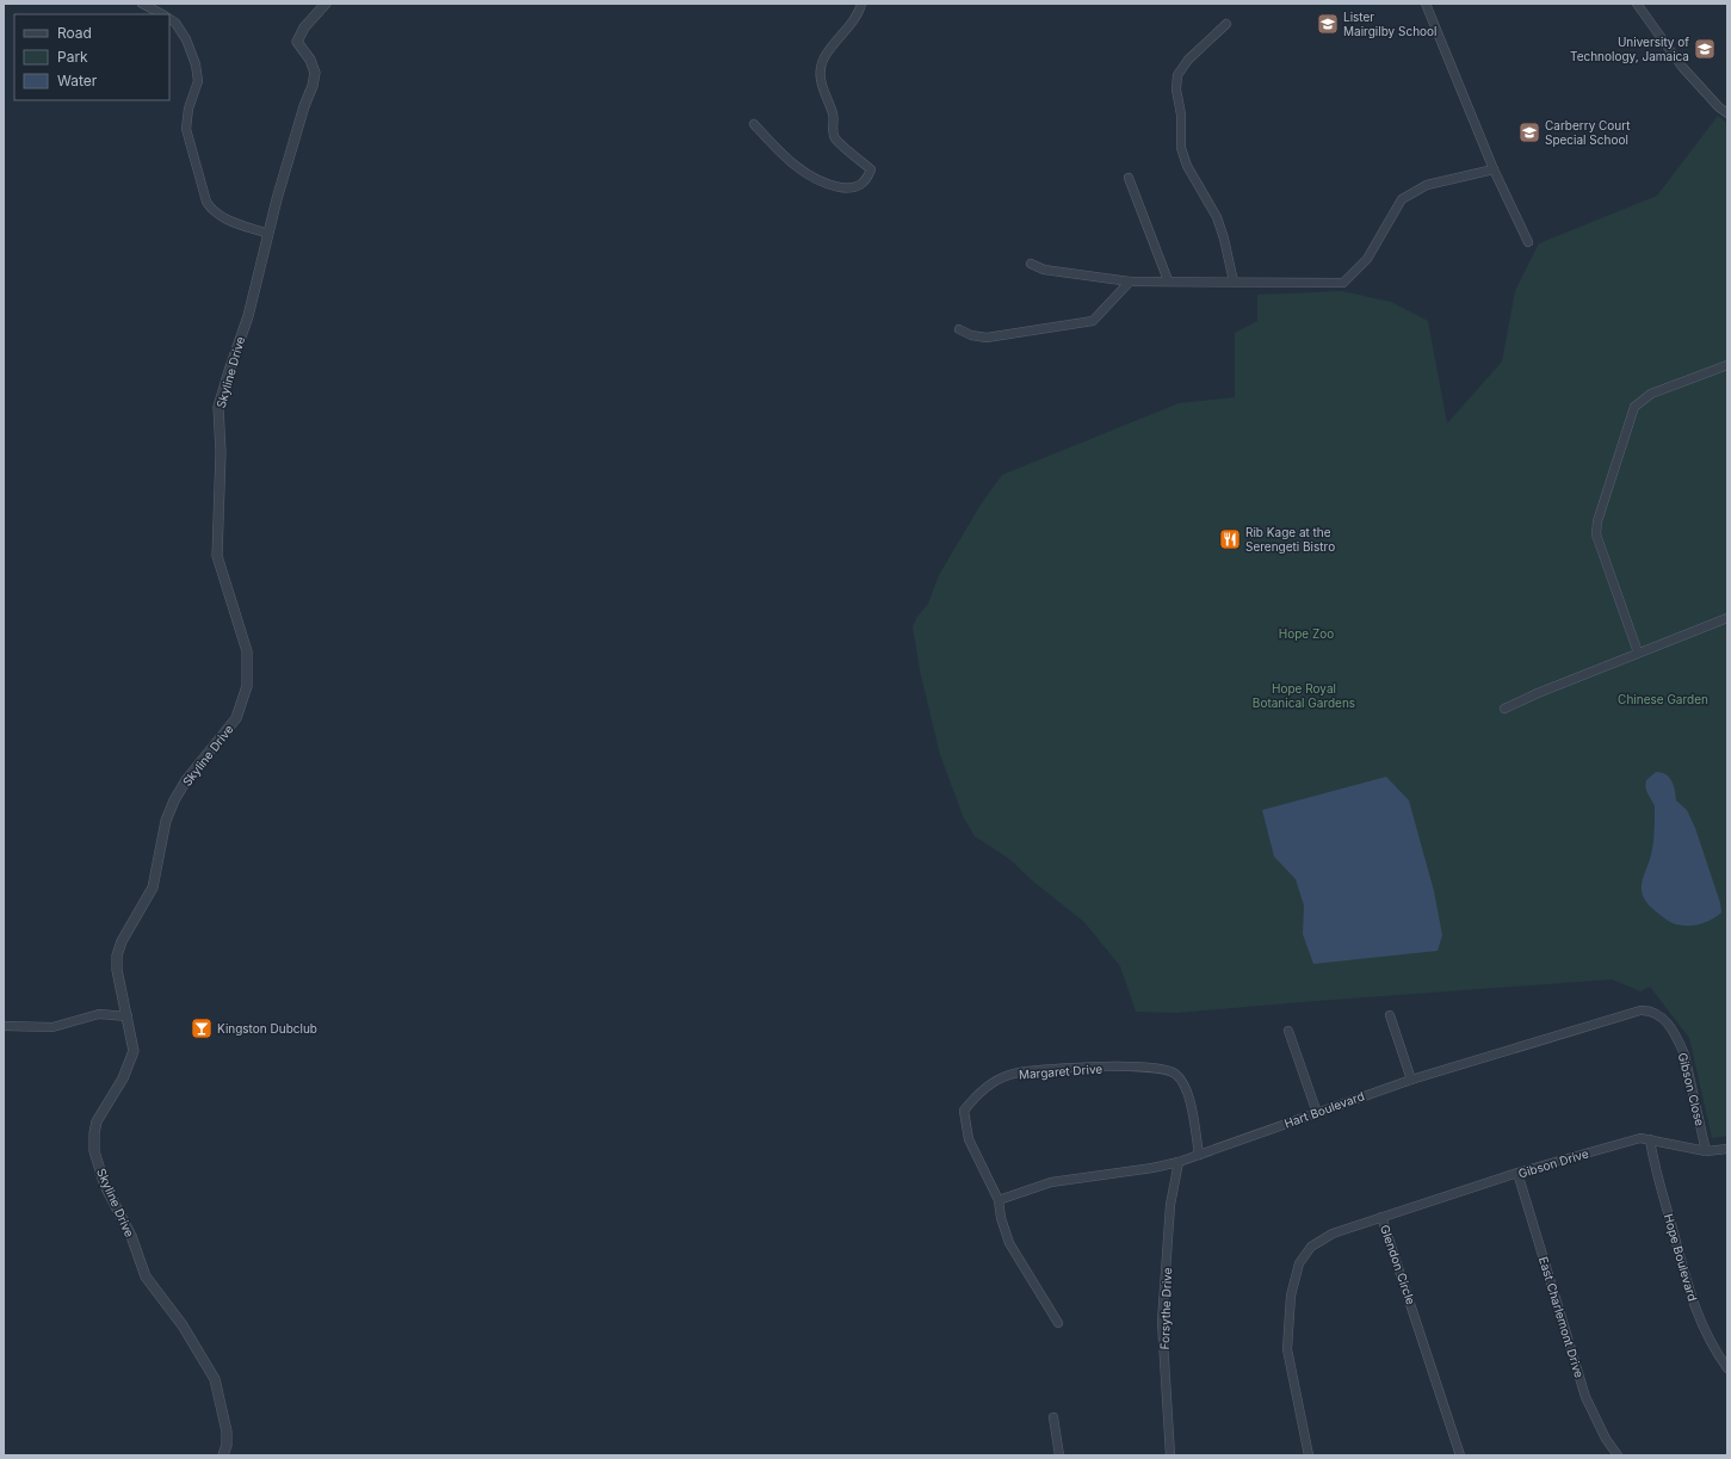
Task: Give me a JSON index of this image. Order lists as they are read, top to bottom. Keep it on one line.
{"streets":{"street":["Skyline Drive","Margaret Drive","Gibson Close","Hart Boulevard","Gibson Drive","Hope Boulevard","Glendon Circle","Forsythe Drive","East Charlemont Drive"]},"crossings":[["Margaret Drive","Hart Boulevard"],["Gibson Close","Hart Boulevard"],["Gibson Close","Gibson Drive"],["Hart Boulevard","Forsythe Drive"],["Gibson Drive","Hope Boulevard"],["Gibson Drive","Glendon Circle"],["Gibson Drive","East Charlemont Drive"]],"parks":["Hope Zoo","Hope Royal Botanical Gardens","Chinese Garden"],"places":{"school or university":["Lister Mairgilby School","University of Technology, Jamaica","Carberry Court Special School"],"restaurant":["Rib Kage at the Serengeti Bistro"],"bar":["Kingston Dubclub"]},"legend":["Road","Park","Water"]}
